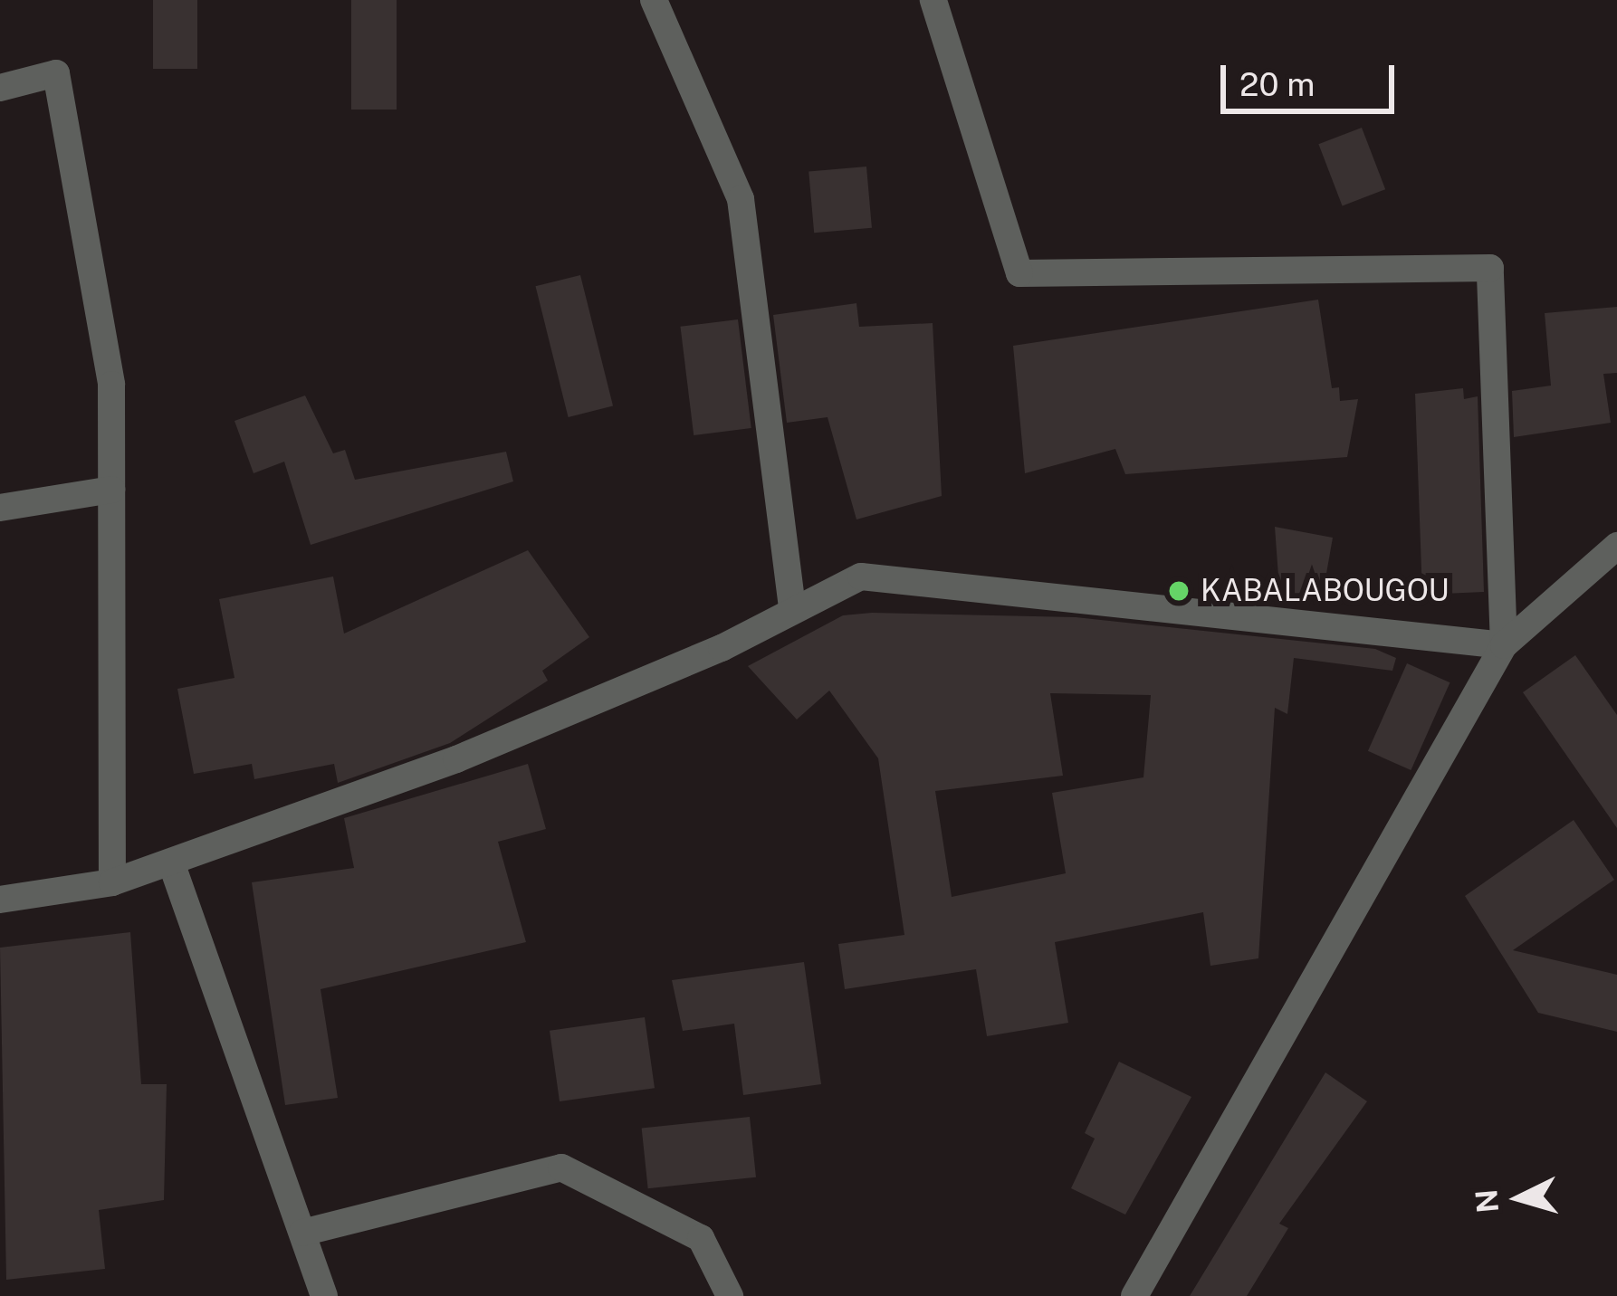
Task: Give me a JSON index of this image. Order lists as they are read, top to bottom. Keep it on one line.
{"places":["KABALABOUGOU"],"scale_bar":"20 m","north":"left"}
